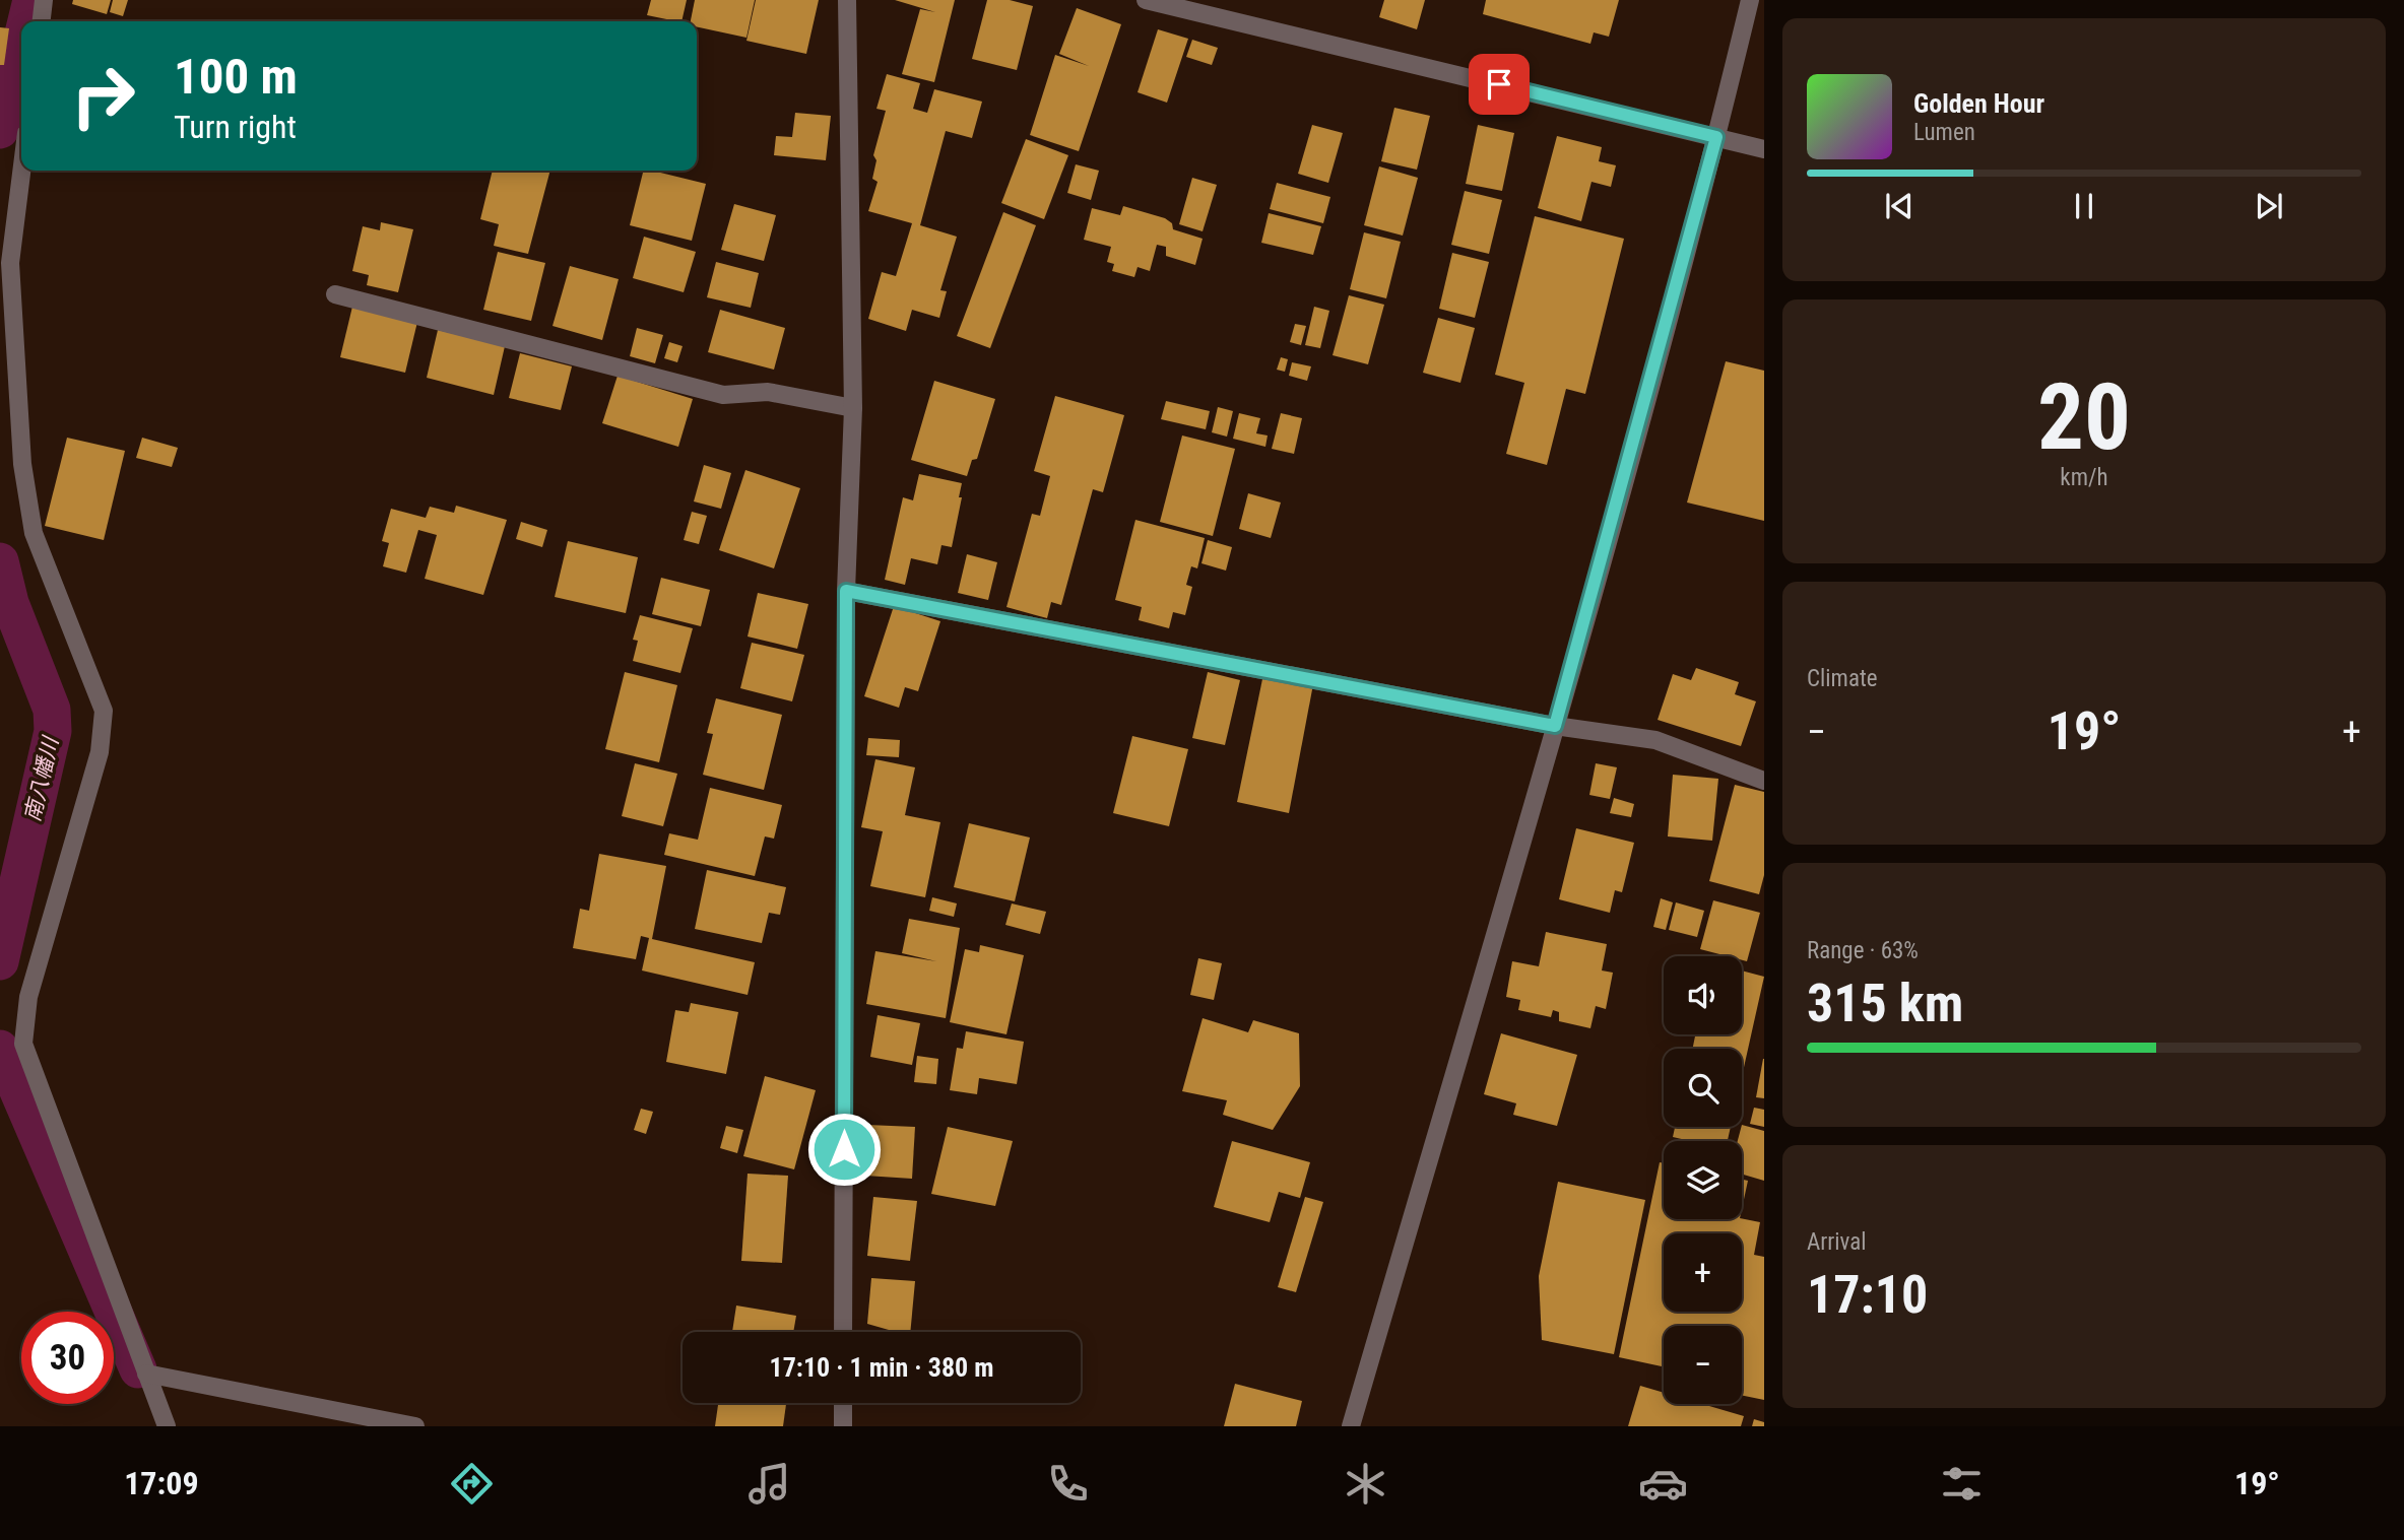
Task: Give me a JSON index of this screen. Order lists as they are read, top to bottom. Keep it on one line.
{"water":["南八幡川"],"page":{"turn":["100 m","Turn right"],"song":["Golden Hour","Lumen"],"tile":[["20","km/h"],"Climate",["Range · 63%","315 km"],["Arrival","17:10"]],"heat":["−","19°","+"],"map_buttons":["+","−"],"limit":"30","trip":"17:10 · 1 min · 380 m","tabs":["17:09","19°"]}}
